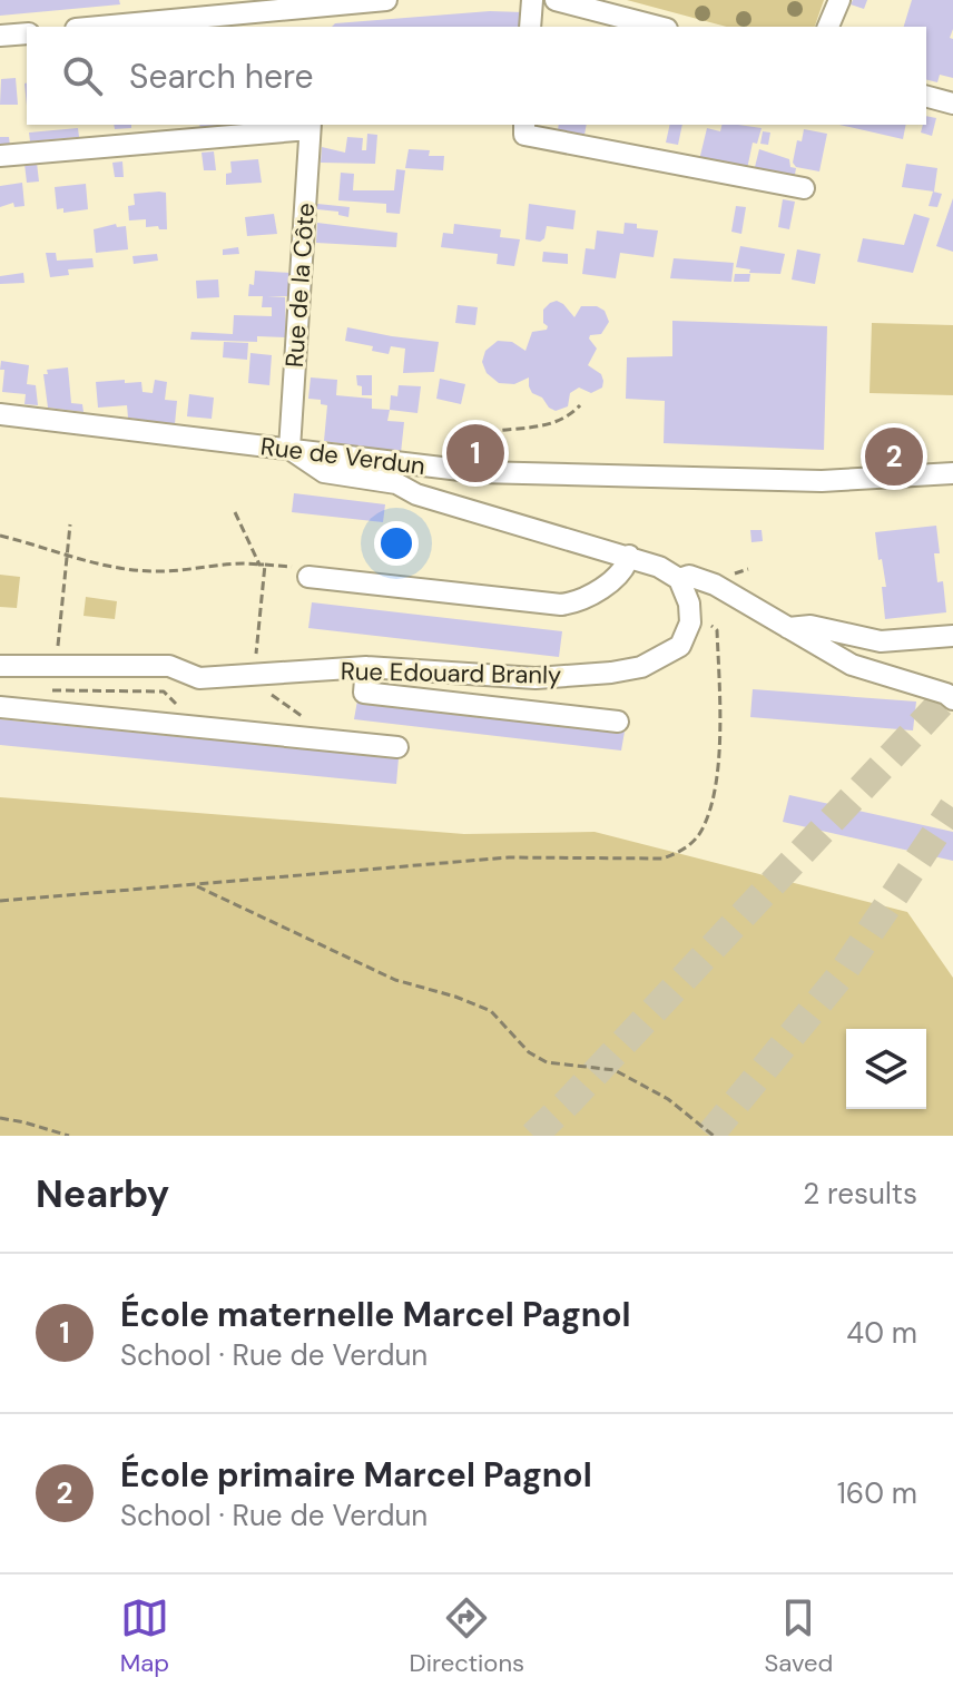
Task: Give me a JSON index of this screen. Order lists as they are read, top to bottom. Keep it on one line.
{"streets":{"street":["Rue de la Côte","Rue de Verdun","Rue Edouard Branly"]},"crossings":[["Rue de la Côte","Rue de Verdun"]],"page":{"search":"Search here","pins":["1","2"],"heading":["Nearby","2 results"],"list":[{"mark":"1","name":"École maternelle Marcel Pagnol","note":"School · Rue de Verdun","value":"40 m"},{"mark":"2","name":"École primaire Marcel Pagnol","note":"School · Rue de Verdun","value":"160 m"}],"nav":["Map","Directions","Saved"]}}
